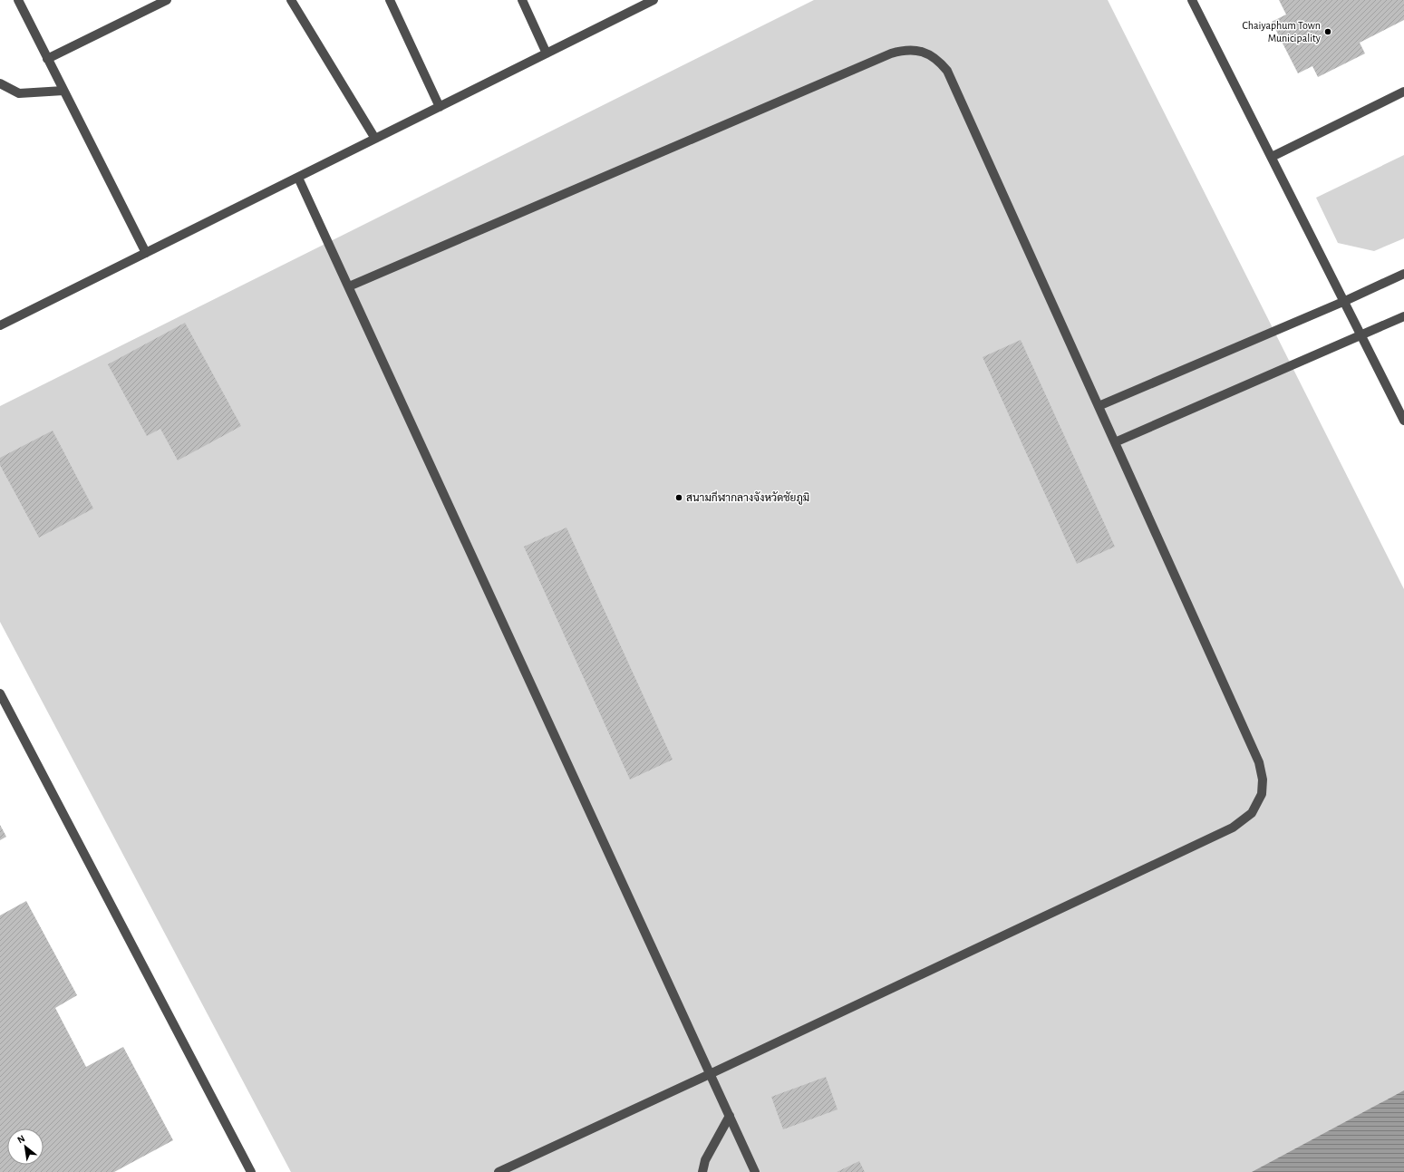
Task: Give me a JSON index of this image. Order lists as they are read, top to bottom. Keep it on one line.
{"places":["Chaiyaphum Town Municipality","สนามกีฬากลางจังหวัดชัยภูมิ"],"north":"top left"}
